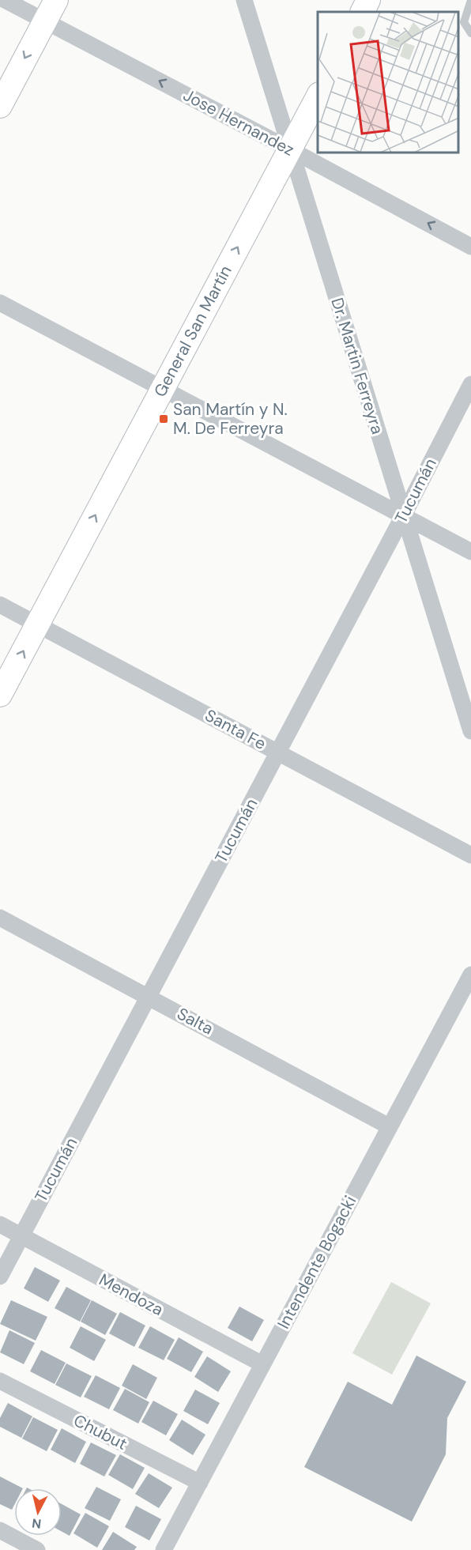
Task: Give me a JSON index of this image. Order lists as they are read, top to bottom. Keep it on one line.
{"streets":{"main road":["General San Martín"],"street":["Jose Hernandez","Dr. Martin Ferreyra","Tucumán","Santa Fe","Salta","Intendente Bogacki","Mendoza","Chubut"]},"crossings":[["Jose Hernandez","General San Martín"],["Jose Hernandez","Dr. Martin Ferreyra"],["General San Martín","Dr. Martin Ferreyra"],["General San Martín","Santa Fe"],["Dr. Martin Ferreyra","Tucumán"],["Tucumán","Santa Fe"],["Tucumán","Salta"],["Tucumán","Mendoza"],["Salta","Intendente Bogacki"],["Intendente Bogacki","Mendoza"],["Intendente Bogacki","Chubut"]],"one_way":["Jose Hernandez","General San Martín"],"places":{"transit":["San Martín y N. M. De Ferreyra"]},"north":"bottom"}
